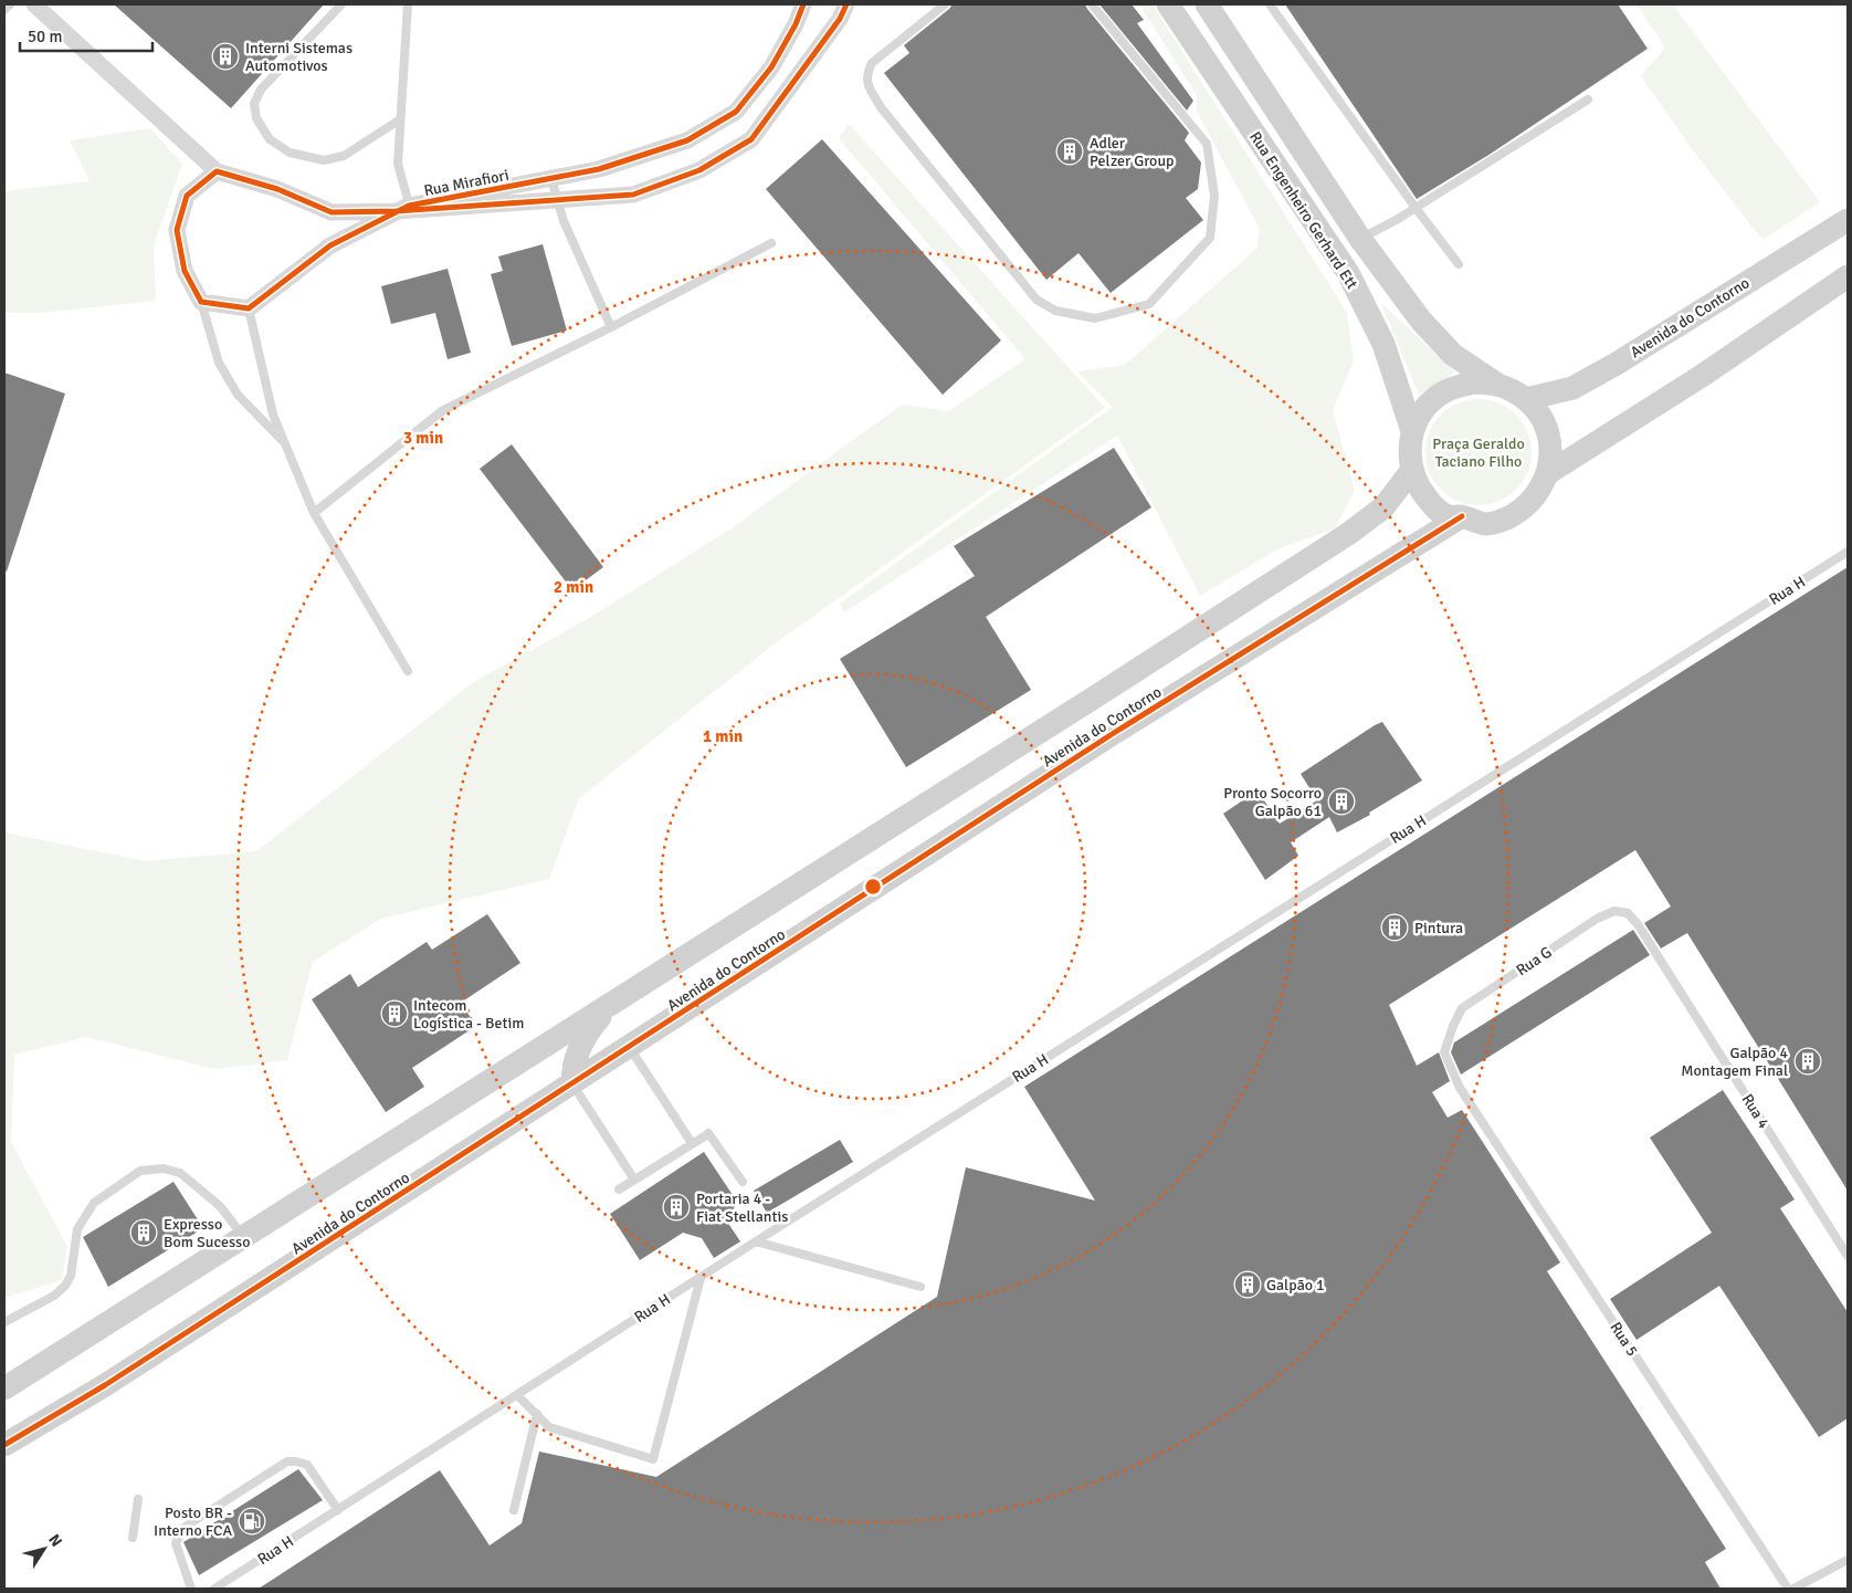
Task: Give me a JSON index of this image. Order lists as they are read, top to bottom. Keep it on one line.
{"streets":{"street":["Rua Mirafiori","Rua Engenheiro Gerhard Ett","Avenida do Contorno"],"lane":["Rua H","Rua G","Rua 4","Rua 5"]},"crossings":[["Rua Engenheiro Gerhard Ett","Avenida do Contorno"],["Rua G","Rua 4"],["Rua G","Rua 5"]],"parks":["Praça Geraldo Taciano Filho"],"places":{"building":["Interni Sistemas Automotivos","Adler Pelzer Group","Pronto Socorro Galpão 61","Pintura","Intecom Logística - Betim","Galpão 4 Montagem Final","Portaria 4 - Fiat Stellantis","Expresso Bom Sucesso","Galpão 1"],"fuel station":["Posto BR - Interno FCA"]},"scale_bar":"50 m","north":"top right","rings":["3 min","2 min","1 min"]}
